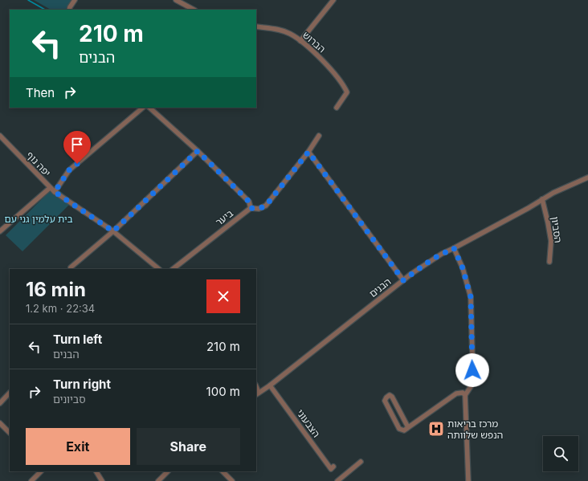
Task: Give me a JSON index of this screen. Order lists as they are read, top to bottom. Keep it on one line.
{"streets":{"street":["הברוש","יפה נוף","ביער","הסביון","הבנים","הצבעוני"]},"crossings":[["הסביון","הבנים"],["הבנים","הצבעוני"]],"parks":["בית עלמין גני עם"],"places":{"hospital":["מרכז בריאות הנפש שלוותה"]},"page":{"turn":["210 m","הבנים"],"then":"Then","heading":["16 min","1.2 km · 22:34"],"list":[{"name":"Turn left","note":"הבנים","value":"210 m"},{"name":"Turn right","note":"סביונים","value":"100 m"}],"buttons":["Exit","Share"]}}
